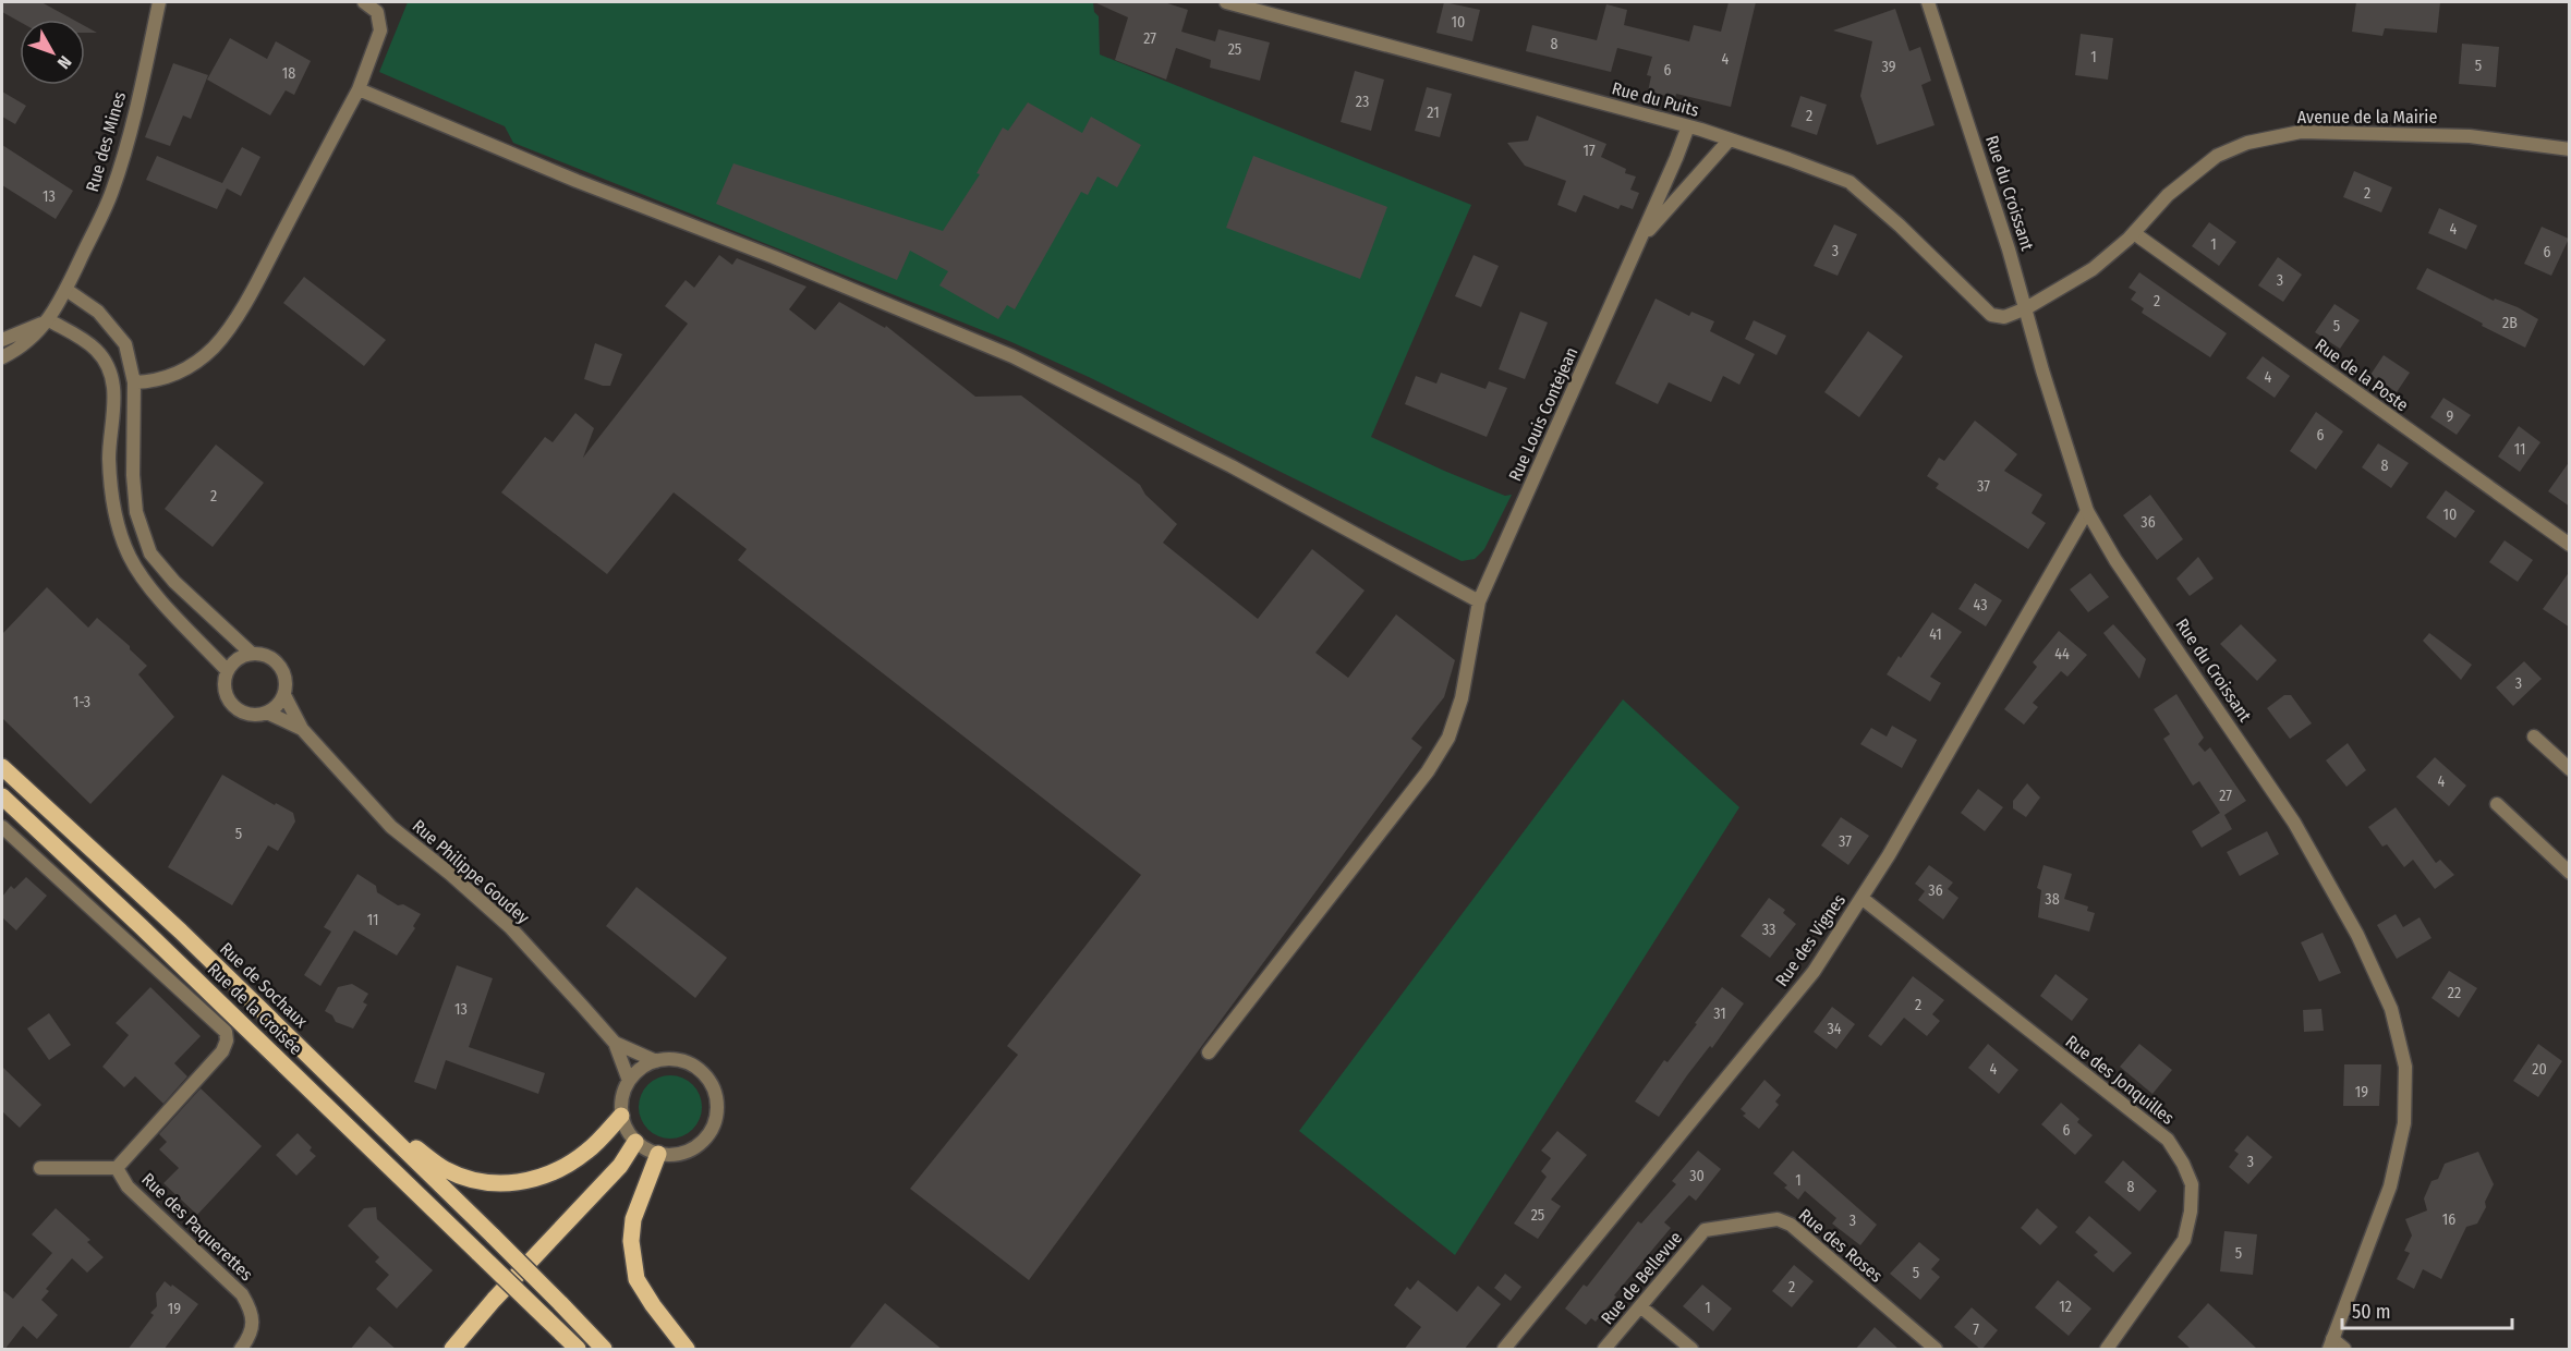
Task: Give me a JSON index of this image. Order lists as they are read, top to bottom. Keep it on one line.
{"streets":{"main road":["Rue de Sochaux","Rue de la Croisée"],"street":["Rue du Puits","Avenue de la Mairie","Rue des Mines","Rue du Croissant","Rue de la Poste","Rue Louis Contejean","Rue Philippe Goudey","Rue des Vignes","Rue des Jonquilles","Rue des Paquerettes","Rue des Roses","Rue de Bellevue"]},"crossings":[["Rue du Puits","Avenue de la Mairie"],["Rue du Puits","Rue du Croissant"],["Rue du Puits","Rue Louis Contejean"],["Avenue de la Mairie","Rue du Croissant"],["Avenue de la Mairie","Rue de la Poste"],["Rue du Croissant","Rue des Vignes"],["Rue des Vignes","Rue des Jonquilles"],["Rue des Roses","Rue de Bellevue"]],"house_numbers":["10","27","8","25","1","4","5","39","6","18","23","21","2","17","2","13","4","1","3","6","3","2","2B","5","4","9","6","11","8","37","2","10","36","43","41","44","3","1-3","4","27","5","37","36","38","11","33","22","2","13","31","34","4","20","19","6","3","30","1","8","25","16","3","5","5","2","12","1","19","7"],"scale_bar":"50 m","north":"bottom right"}
